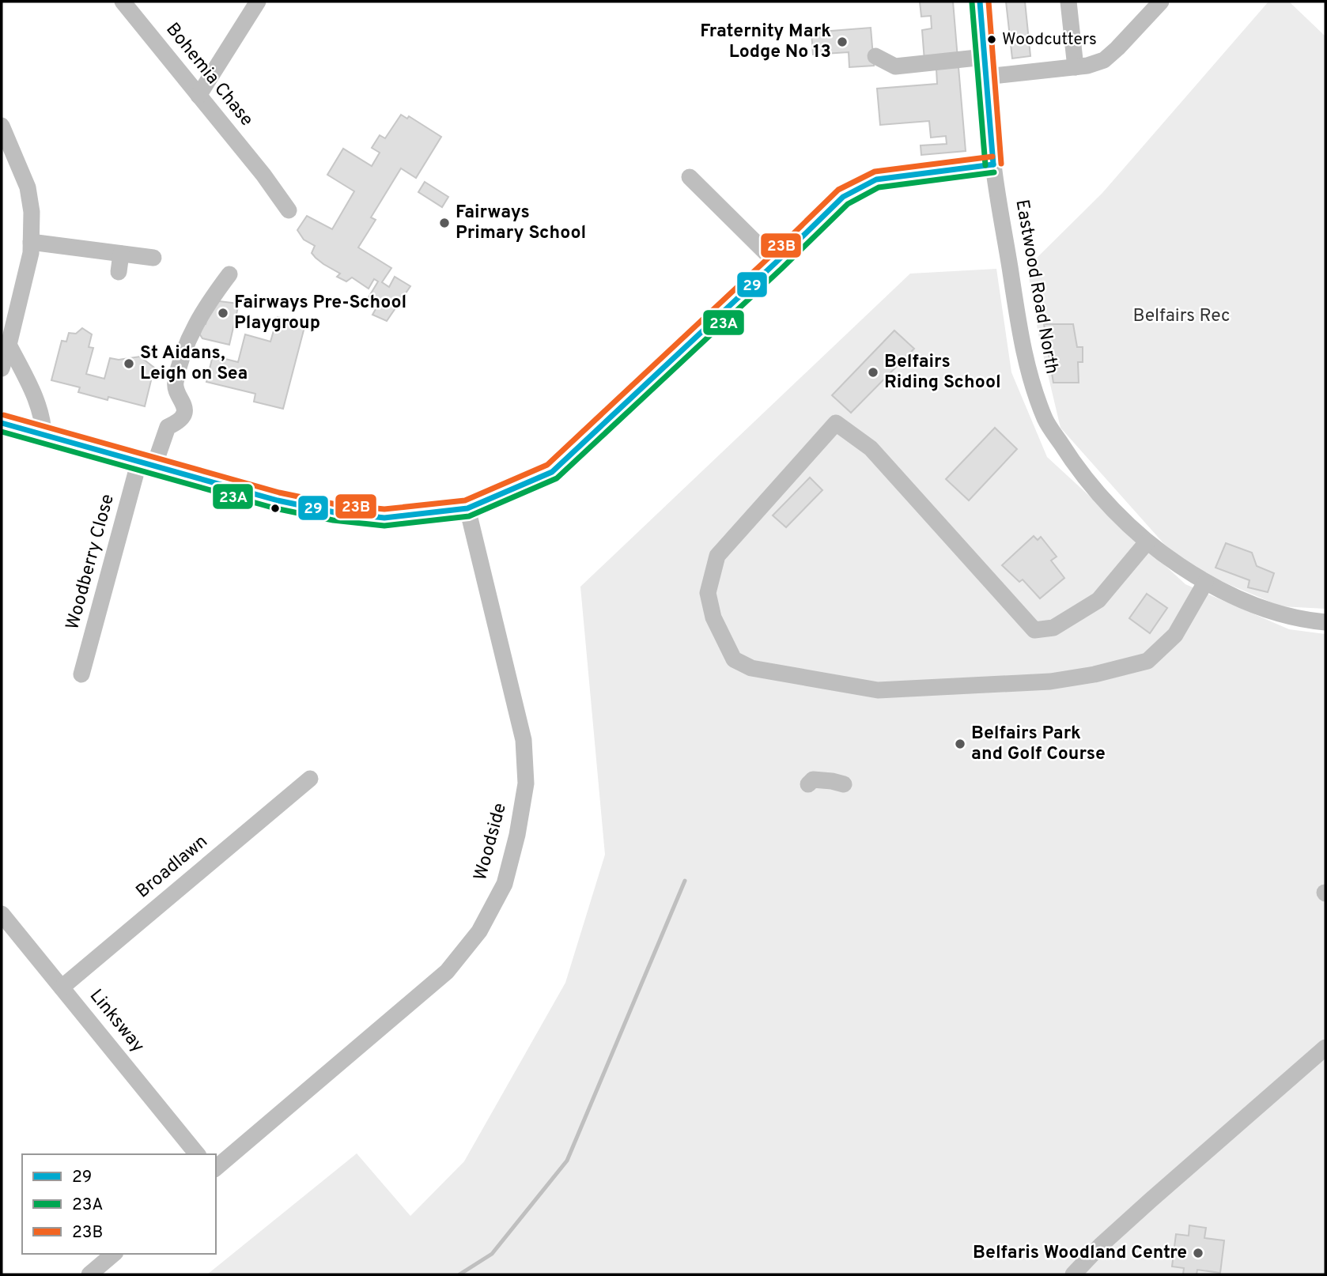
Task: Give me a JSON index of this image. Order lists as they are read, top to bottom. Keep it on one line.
{"streets":{"street":["Bohemia Chase","Eastwood Road North","Woodberry Close","Woodside","Broadlawn","Linksway"]},"crossings":[["Broadlawn","Linksway"]],"parks":["Belfairs Rec"],"places":["Woodcutters","Fraternity Mark Lodge No 13","Fairways Primary School","Fairways Pre-School Playgroup","St Aidans, Leigh on Sea","Belfairs Riding School","Belfairs Park and Golf Course","Belfaris Woodland Centre"],"lines":["transit line 29","transit line 23B","transit line 23A"],"legend":["29","23A","23B"]}
